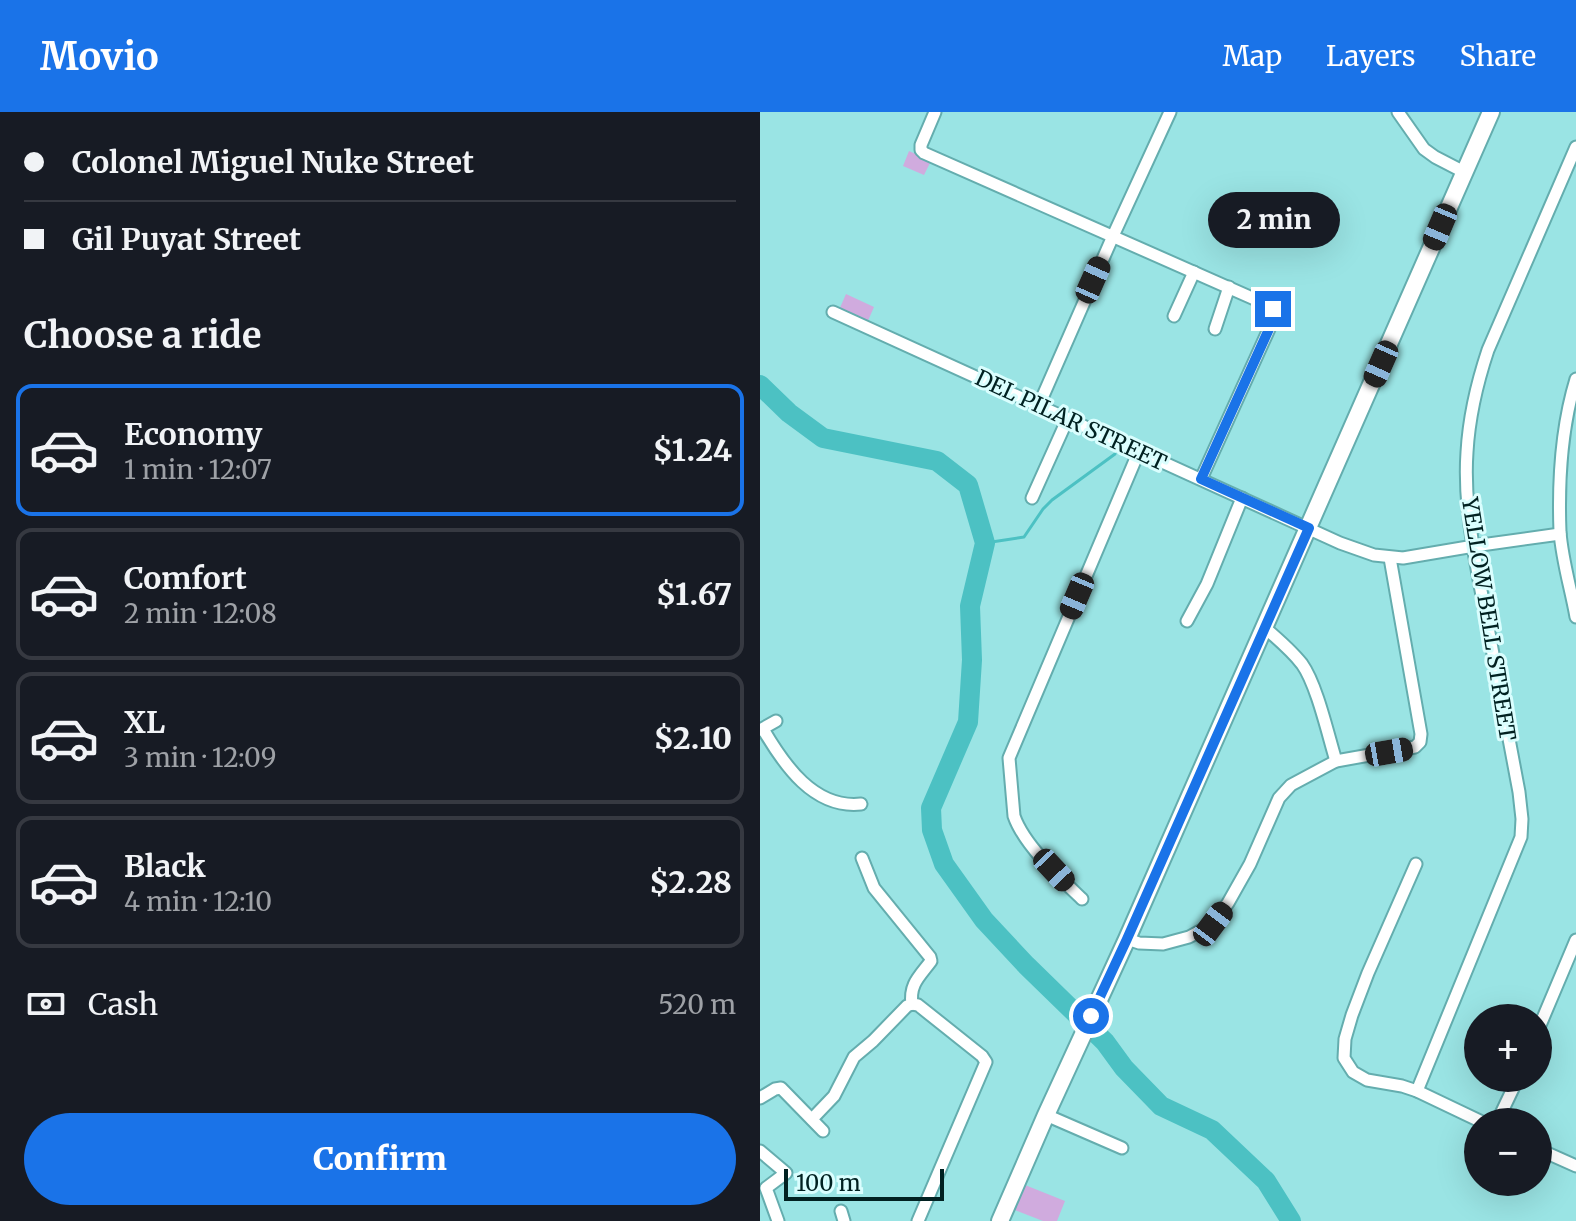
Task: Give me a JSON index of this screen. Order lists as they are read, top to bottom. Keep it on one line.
{"streets":{"street":["DEL PILAR STREET","YELLOW BELL STREET"]},"scale_bar":"100 m","page":{"header":"Movio","nav":["Map","Layers","Share"],"banner":["Colonel Miguel Nuke Street","Gil Puyat Street"],"bubble":"2 min","heading":"Choose a ride","list":[{"name":"Economy","note":"1 min · 12:07","value":"$1.24"},{"name":"Comfort","note":"2 min · 12:08","value":"$1.67"},{"name":"XL","note":"3 min · 12:09","value":"$2.10"},{"name":"Black","note":"4 min · 12:10","value":"$2.28"}],"pay":["Cash","520 m"],"map_buttons":["+","−"],"buttons":"Confirm","scale":"100 m"}}
